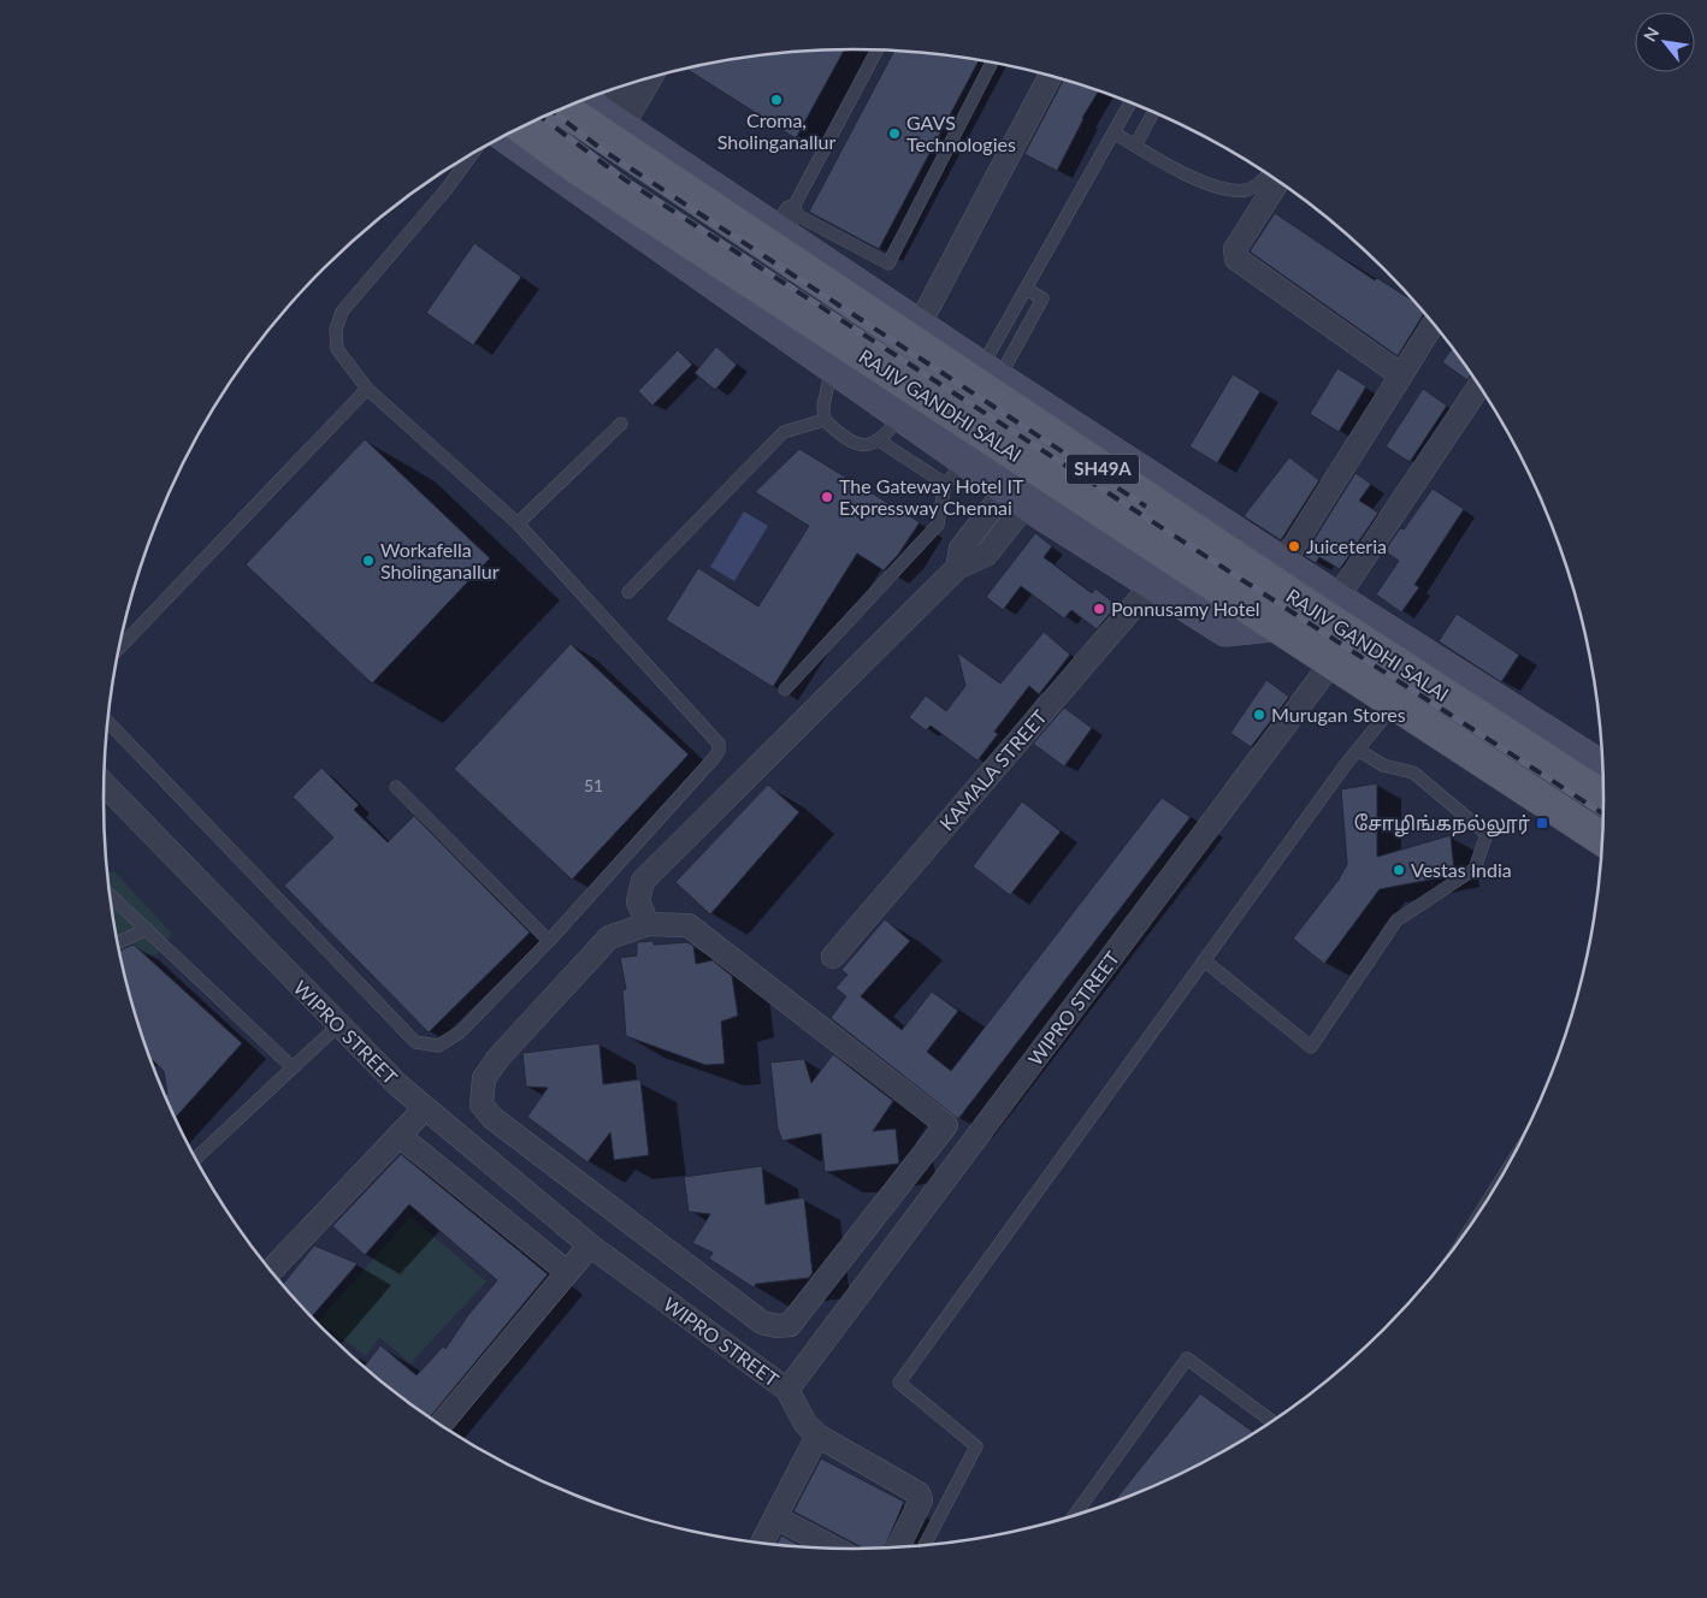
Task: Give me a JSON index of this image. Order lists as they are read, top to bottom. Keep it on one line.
{"streets":{"main road":["RAJIV GANDHI SALAI","SH49A"],"street":["KAMALA STREET","WIPRO STREET"]},"crossings":[["RAJIV GANDHI SALAI","WIPRO STREET"]],"places":{"other":["Croma, Sholinganallur","GAVS Technologies","The Gateway Hotel IT Expressway Chennai","Juiceteria","Workafella Sholinganallur","Ponnusamy Hotel","Murugan Stores","Vestas India"],"transit":["சோழிங்கநல்லூர்"]},"house_numbers":["51"],"north":"top left"}
